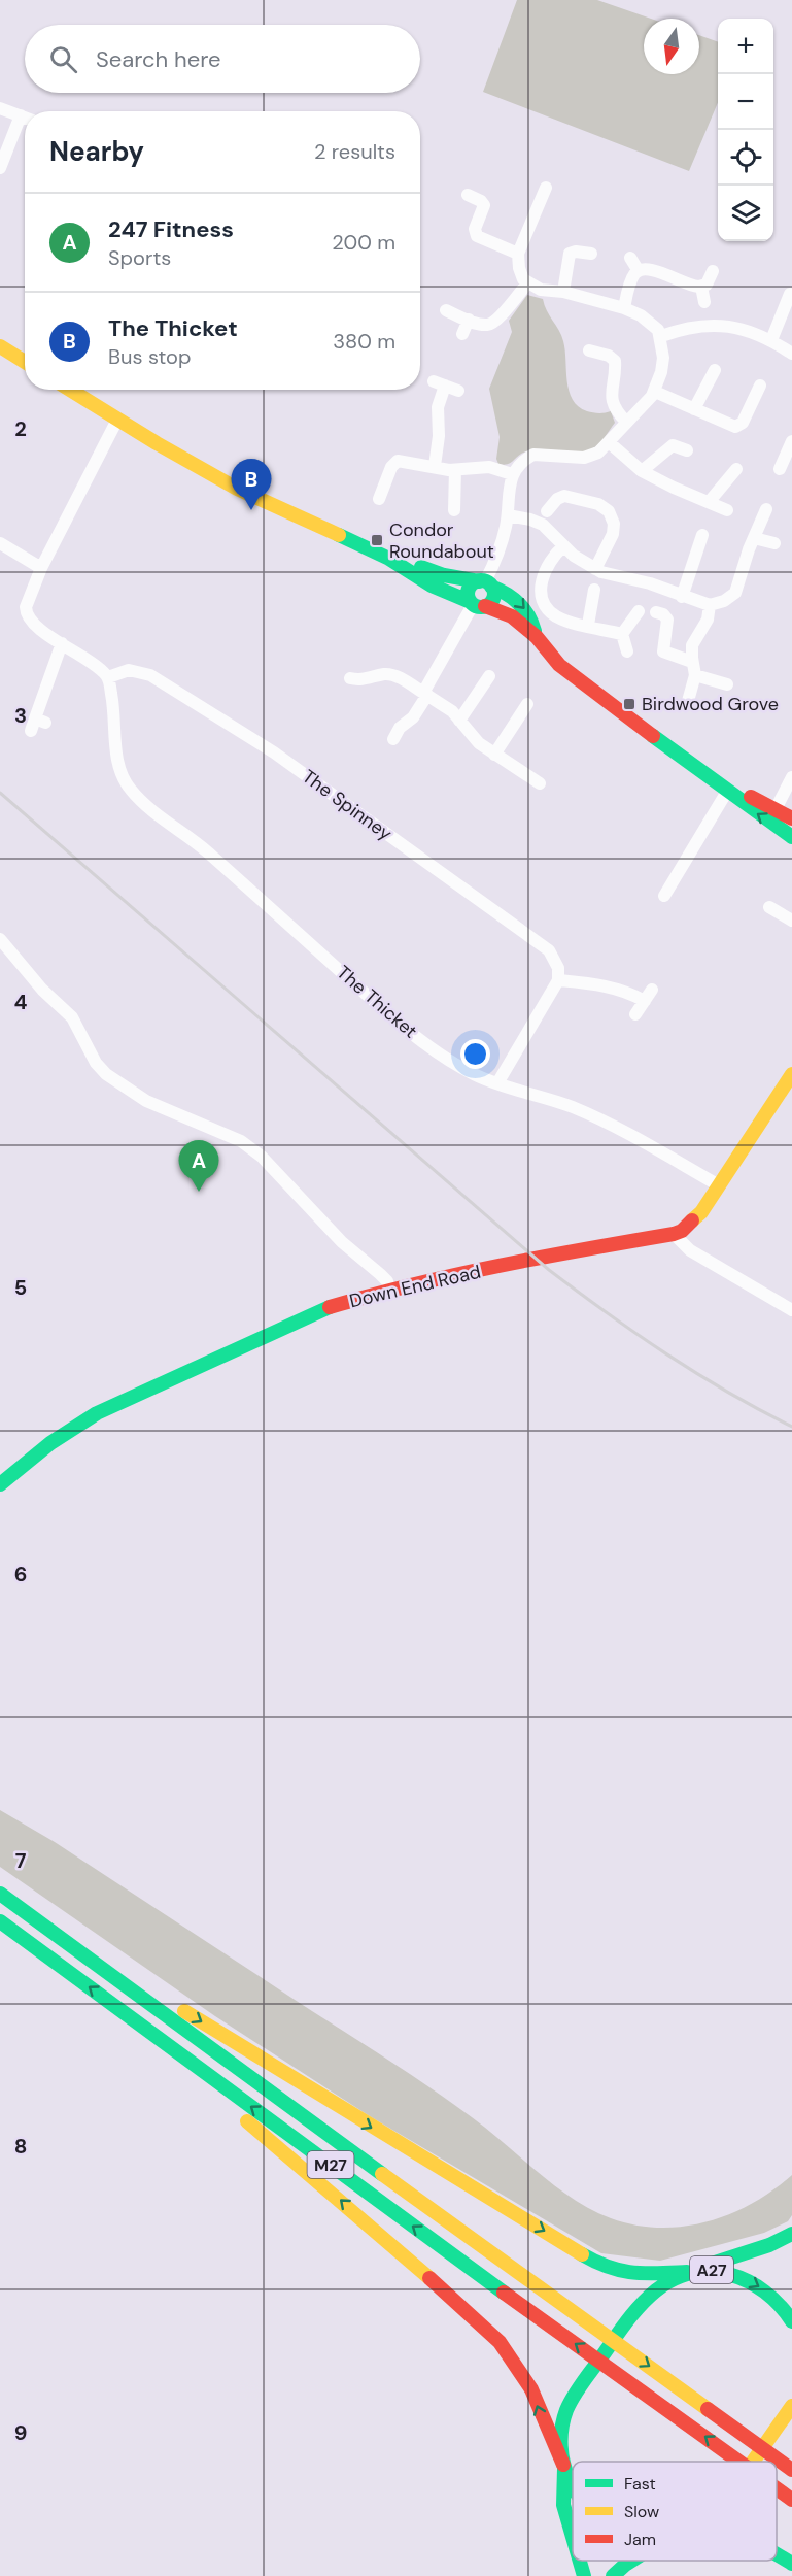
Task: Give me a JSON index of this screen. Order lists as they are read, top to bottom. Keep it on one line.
{"streets":{"main road":["Down End Road","M27","A27"],"street":["The Spinney","The Thicket"]},"crossings":[["The Spinney","The Thicket"],["The Thicket","Down End Road"],["M27","A27"]],"places":{"transit":["Condor Roundabout","Birdwood Grove"]},"legend":["Fast","Slow","Jam"],"north":"bottom","page":{"map_buttons":["+","−"],"search":"Search here","heading":["Nearby","2 results"],"list":[{"mark":"A","name":"247 Fitness","note":"Sports","value":"200 m"},{"mark":"B","name":"The Thicket","note":"Bus stop","value":"380 m"}],"pins":["B","A"]},"grid":{"rows":["2","3","4","5","6","7","8","9"]}}
